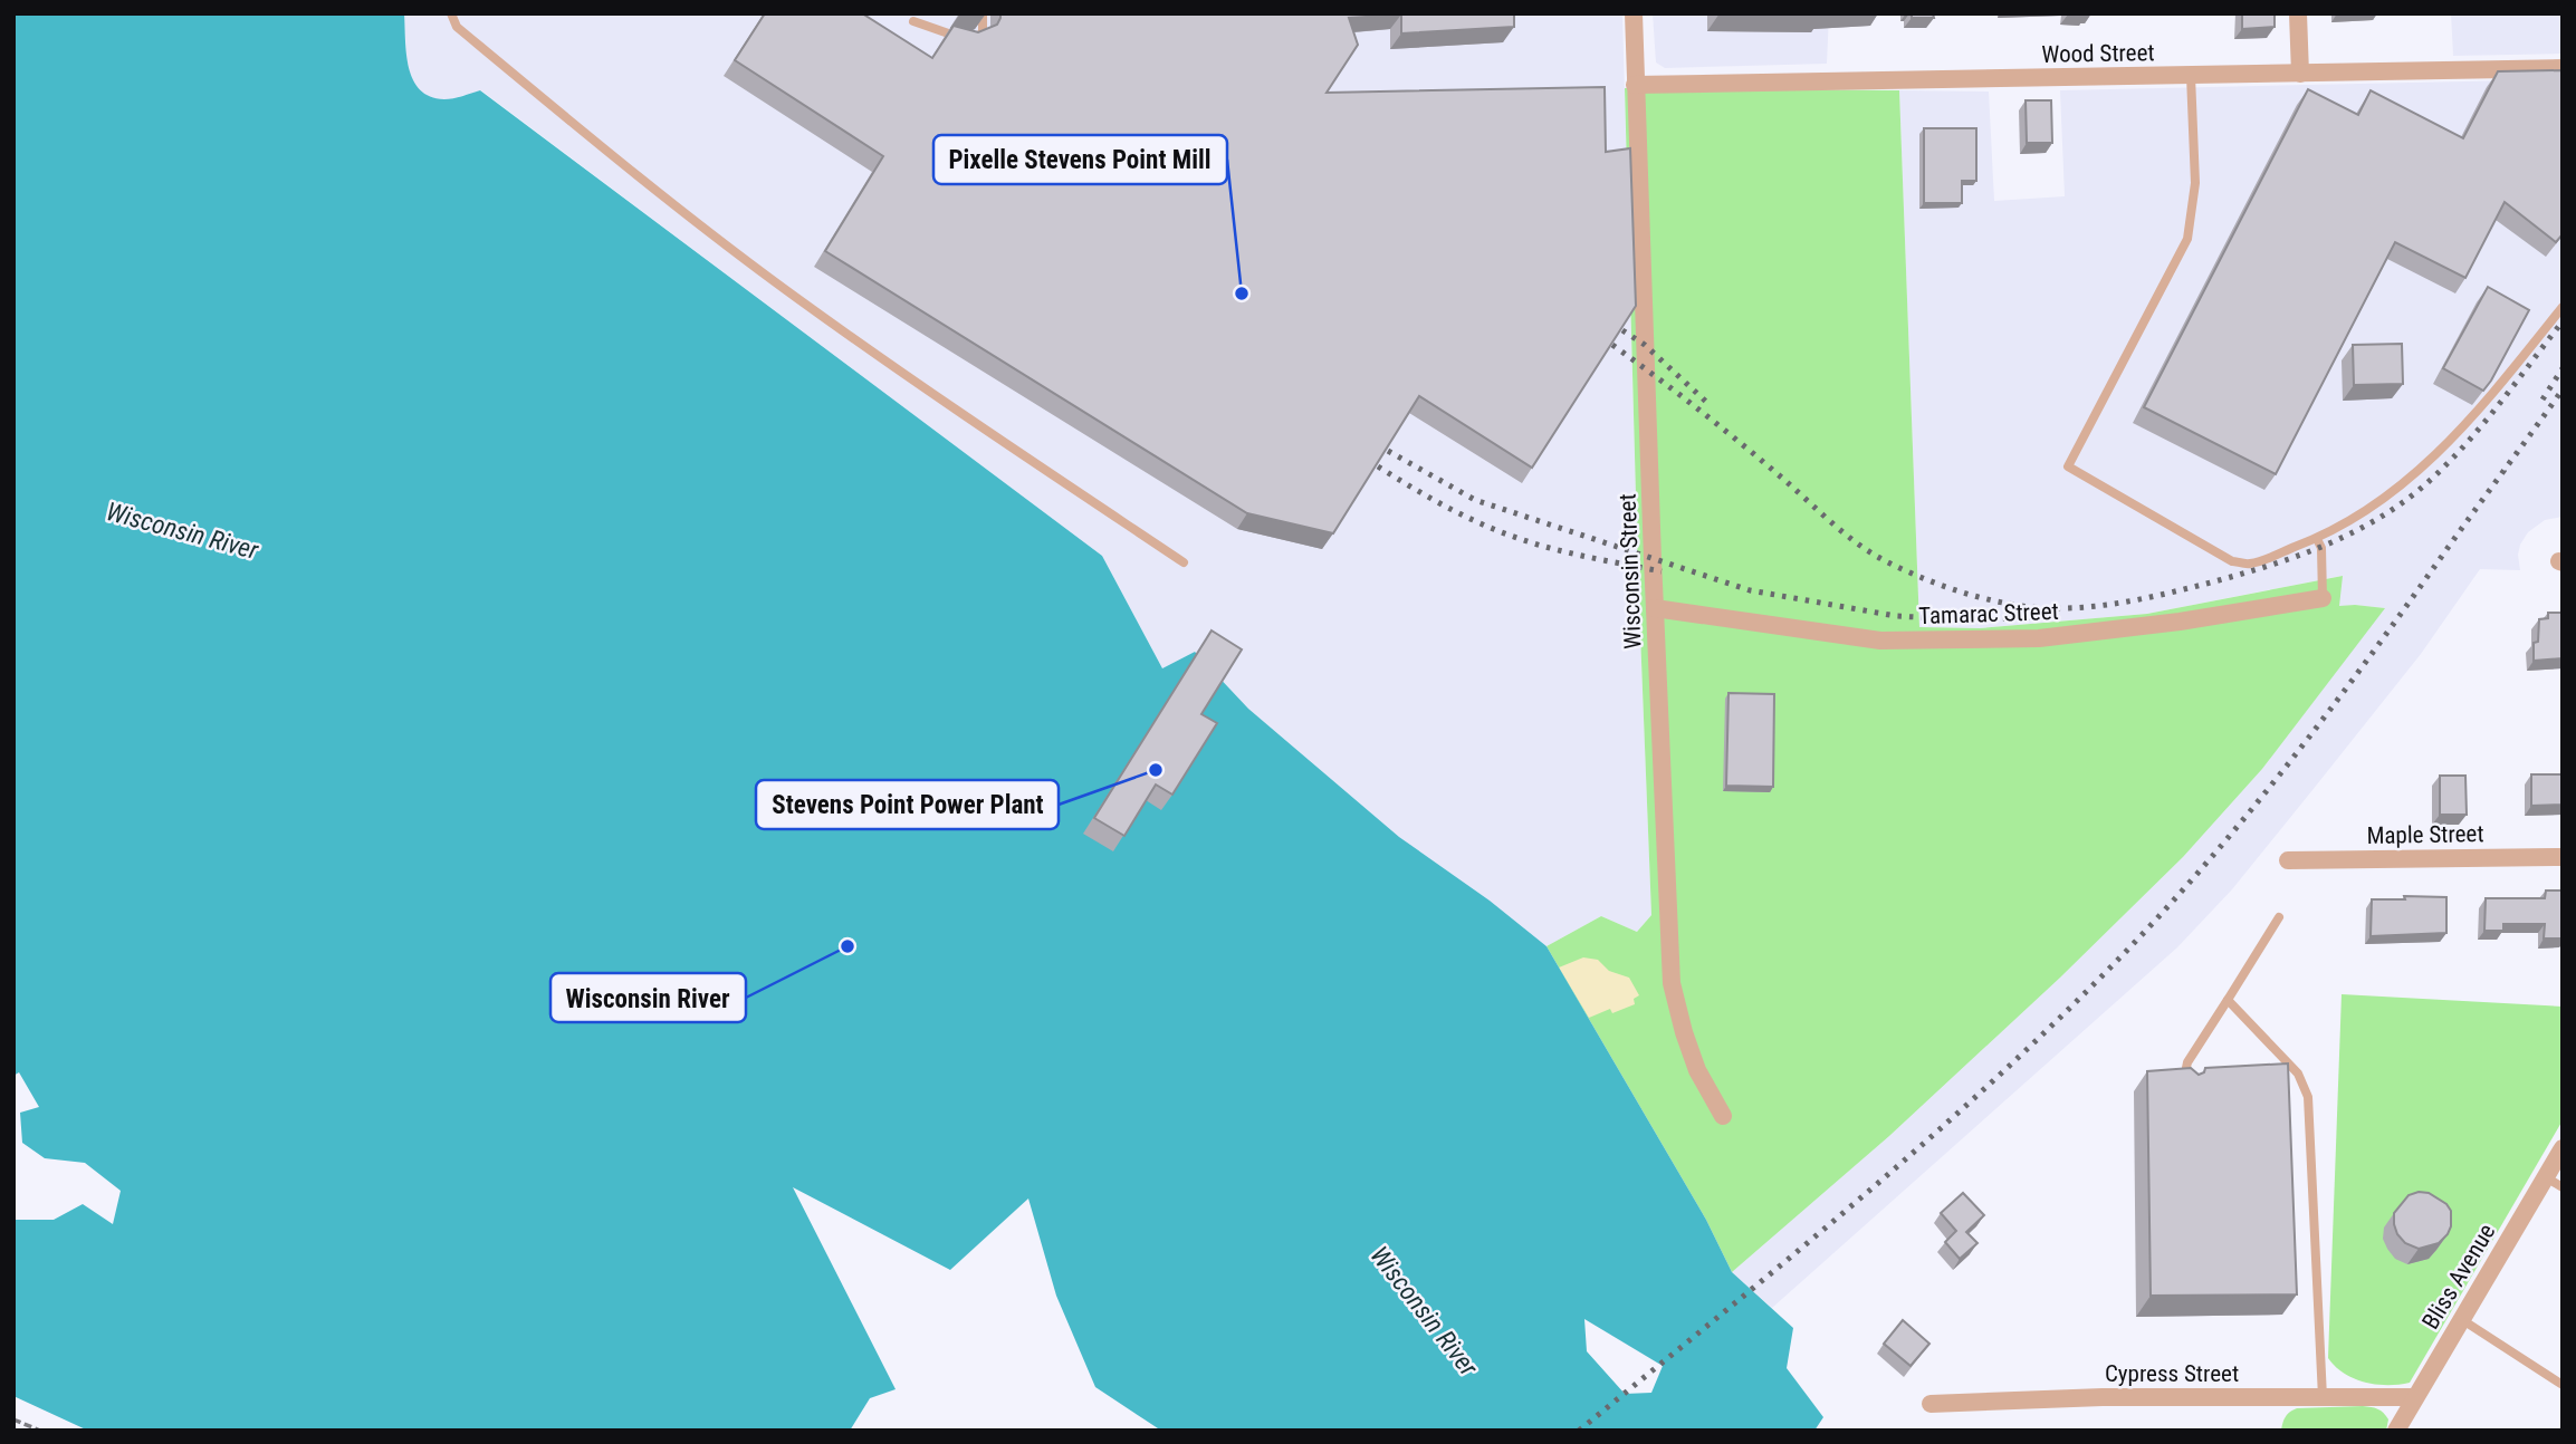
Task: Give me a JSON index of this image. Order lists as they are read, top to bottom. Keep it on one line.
{"streets":{"street":["Wood Street","Wisconsin Street","Tamarac Street","Maple Street","Bliss Avenue","Cypress Street"]},"crossings":[["Wood Street","Wisconsin Street"],["Wisconsin Street","Tamarac Street"],["Bliss Avenue","Cypress Street"]],"water":["Wisconsin River"],"places":["Pixelle Stevens Point Mill","Stevens Point Power Plant","Wisconsin River"]}
